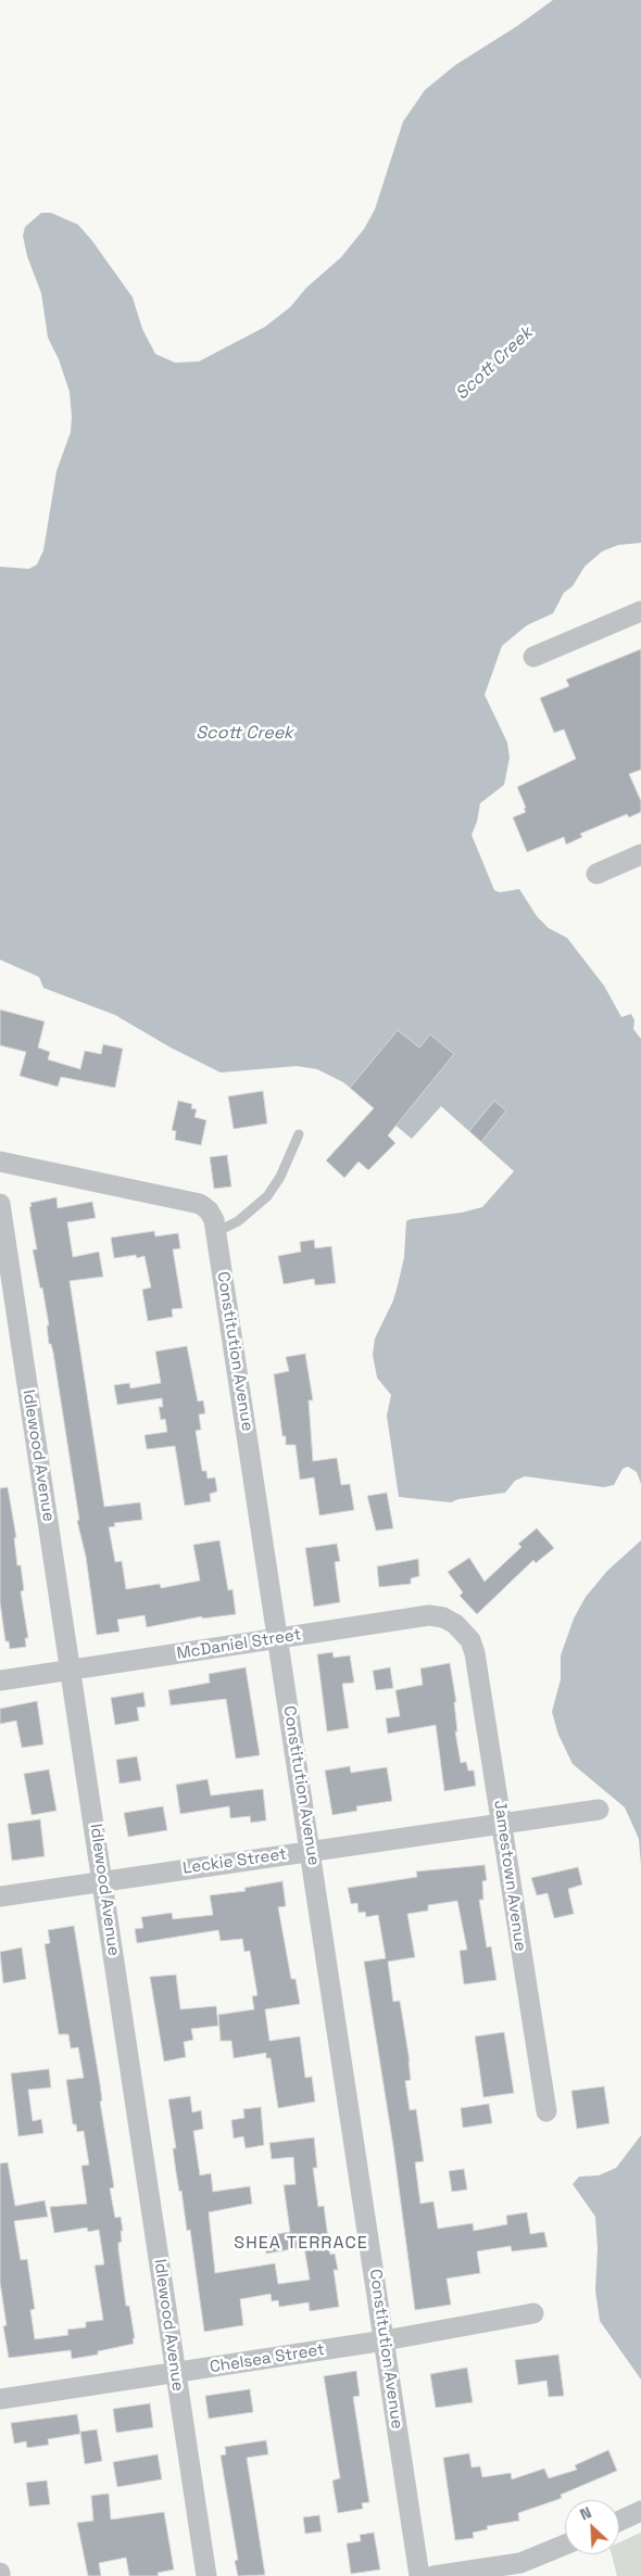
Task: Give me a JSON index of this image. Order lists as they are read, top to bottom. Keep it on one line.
{"streets":{"street":["Constitution Avenue","Idlewood Avenue","McDaniel Street","Leckie Street","Jamestown Avenue","Chelsea Street"]},"crossings":[["Constitution Avenue","McDaniel Street"],["Constitution Avenue","Leckie Street"],["Constitution Avenue","Chelsea Street"],["Idlewood Avenue","McDaniel Street"],["Idlewood Avenue","Leckie Street"],["Idlewood Avenue","Chelsea Street"],["McDaniel Street","Jamestown Avenue"],["Leckie Street","Jamestown Avenue"]],"districts":["SHEA TERRACE"],"water":["Scott Creek"],"north":"top left"}
